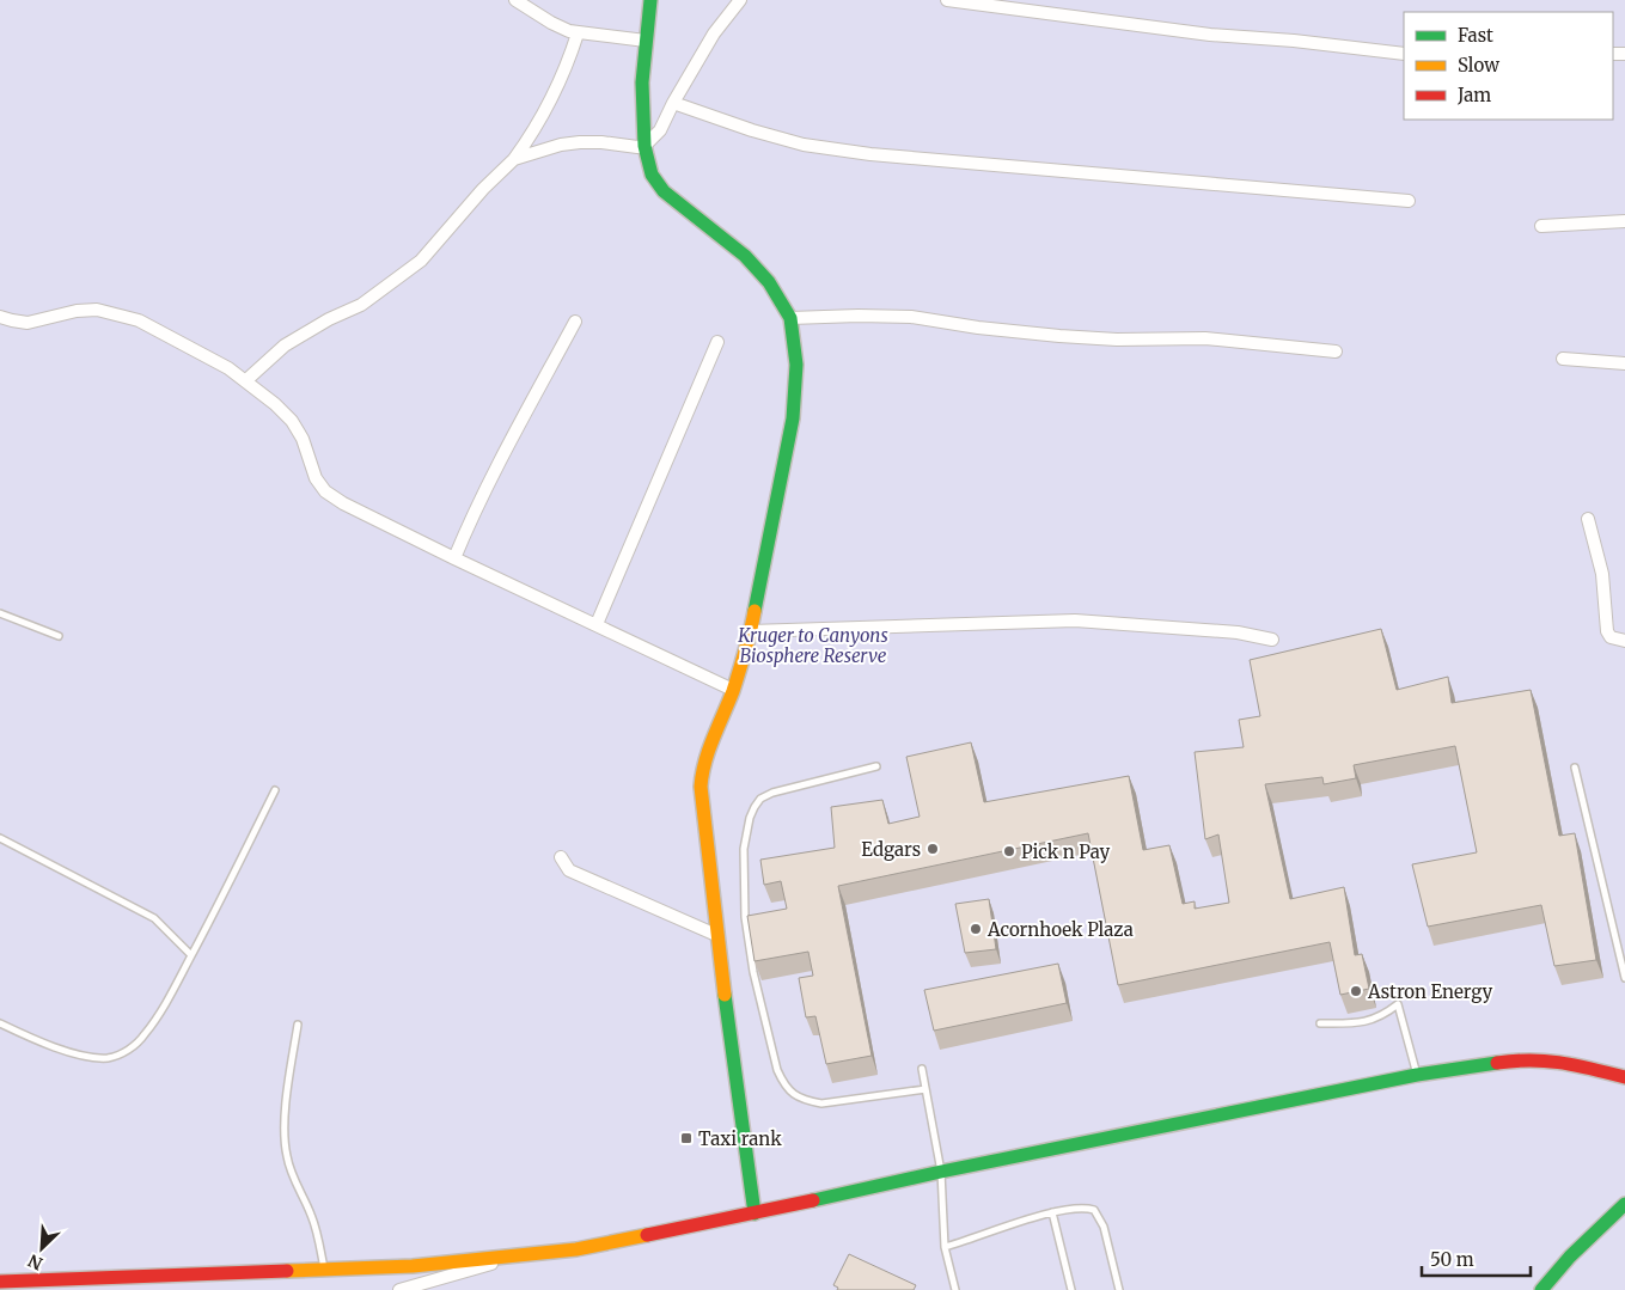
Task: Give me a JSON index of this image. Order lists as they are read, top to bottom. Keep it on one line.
{"parks":["Kruger to Canyons Biosphere Reserve"],"places":{"other":["Edgars","Pick n Pay","Acornhoek Plaza","Astron Energy"],"transit":["Taxi rank"]},"legend":["Fast","Slow","Jam"],"scale_bar":"50 m","north":"bottom left"}
